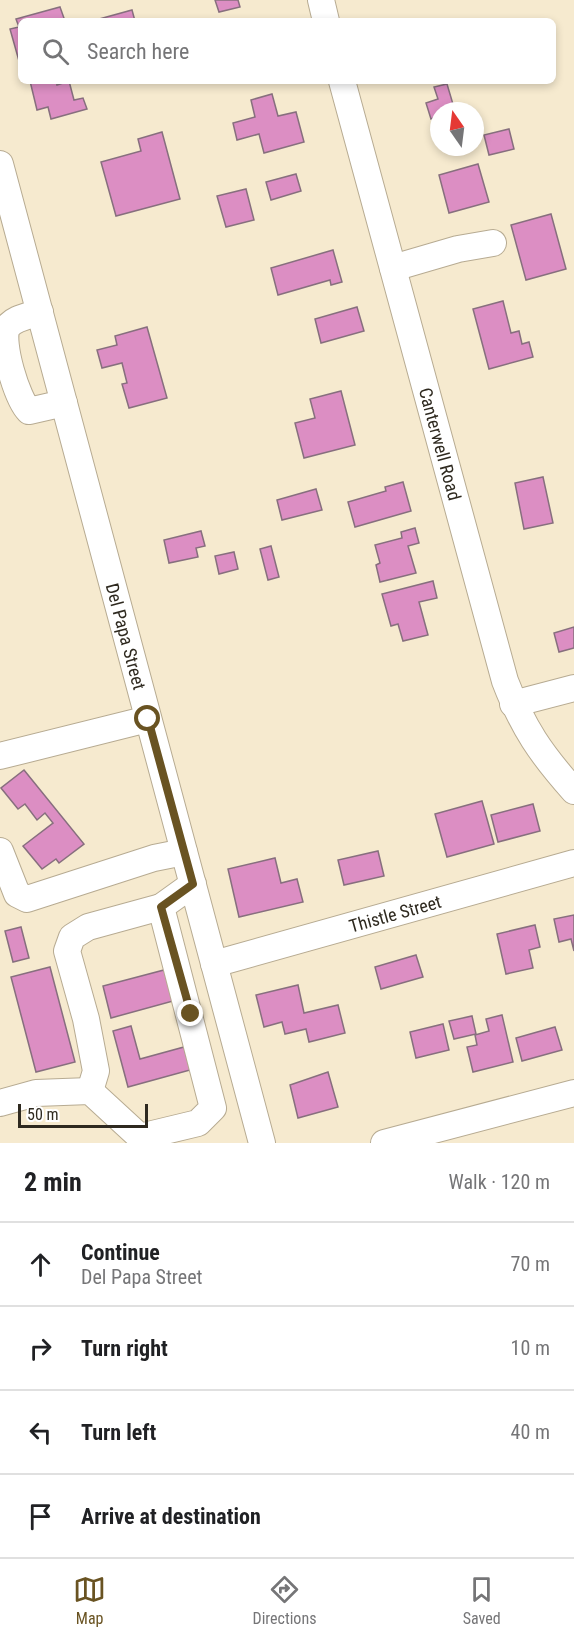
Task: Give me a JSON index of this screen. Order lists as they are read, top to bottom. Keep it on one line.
{"streets":{"street":["Canterwell Road","Del Papa Street","Thistle Street"]},"crossings":[["Del Papa Street","Thistle Street"]],"scale_bar":"50 m","north":"top","page":{"search":"Search here","scale":"50 m","heading":["2 min","Walk · 120 m"],"list":[["Continue","Del Papa Street","70 m"],["Turn right","10 m"],["Turn left","40 m"],"Arrive at destination"],"nav":["Map","Directions","Saved"]}}
